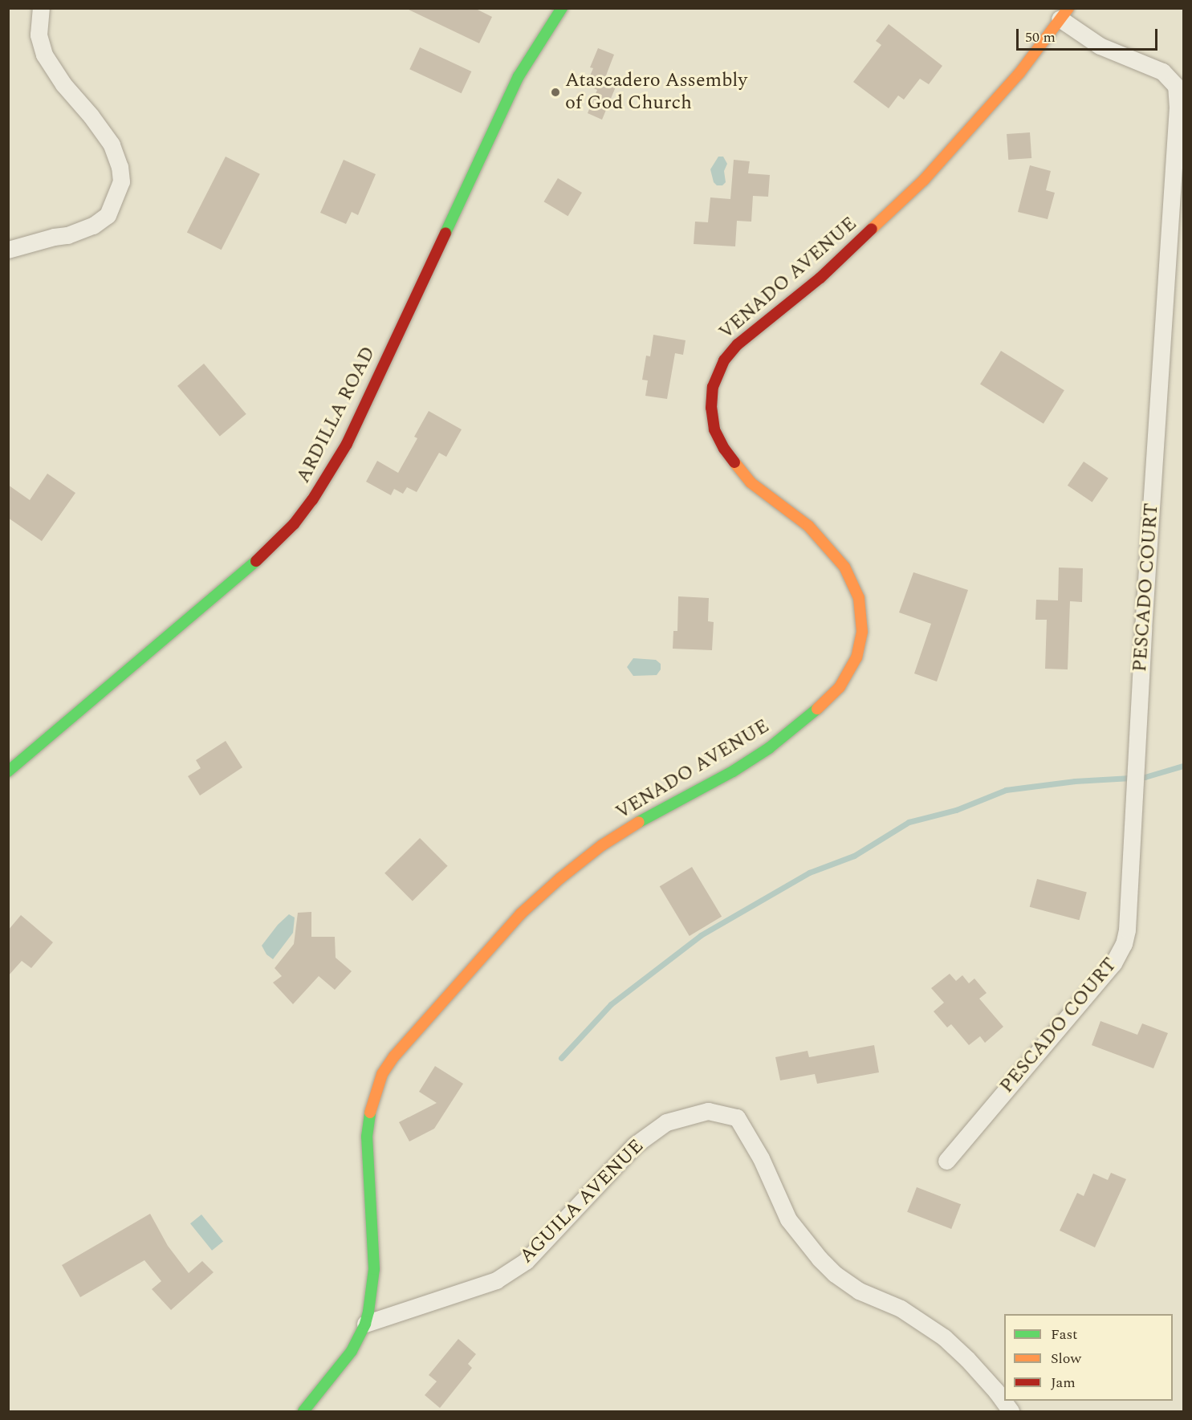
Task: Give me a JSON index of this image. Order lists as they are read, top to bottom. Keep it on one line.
{"streets":{"street":["VENADO AVENUE","ARDILLA ROAD","PESCADO COURT","AGUILA AVENUE"]},"crossings":[["VENADO AVENUE","PESCADO COURT"],["VENADO AVENUE","AGUILA AVENUE"]],"places":["Atascadero Assembly of God Church"],"legend":["Fast","Slow","Jam"],"scale_bar":"50 m"}
